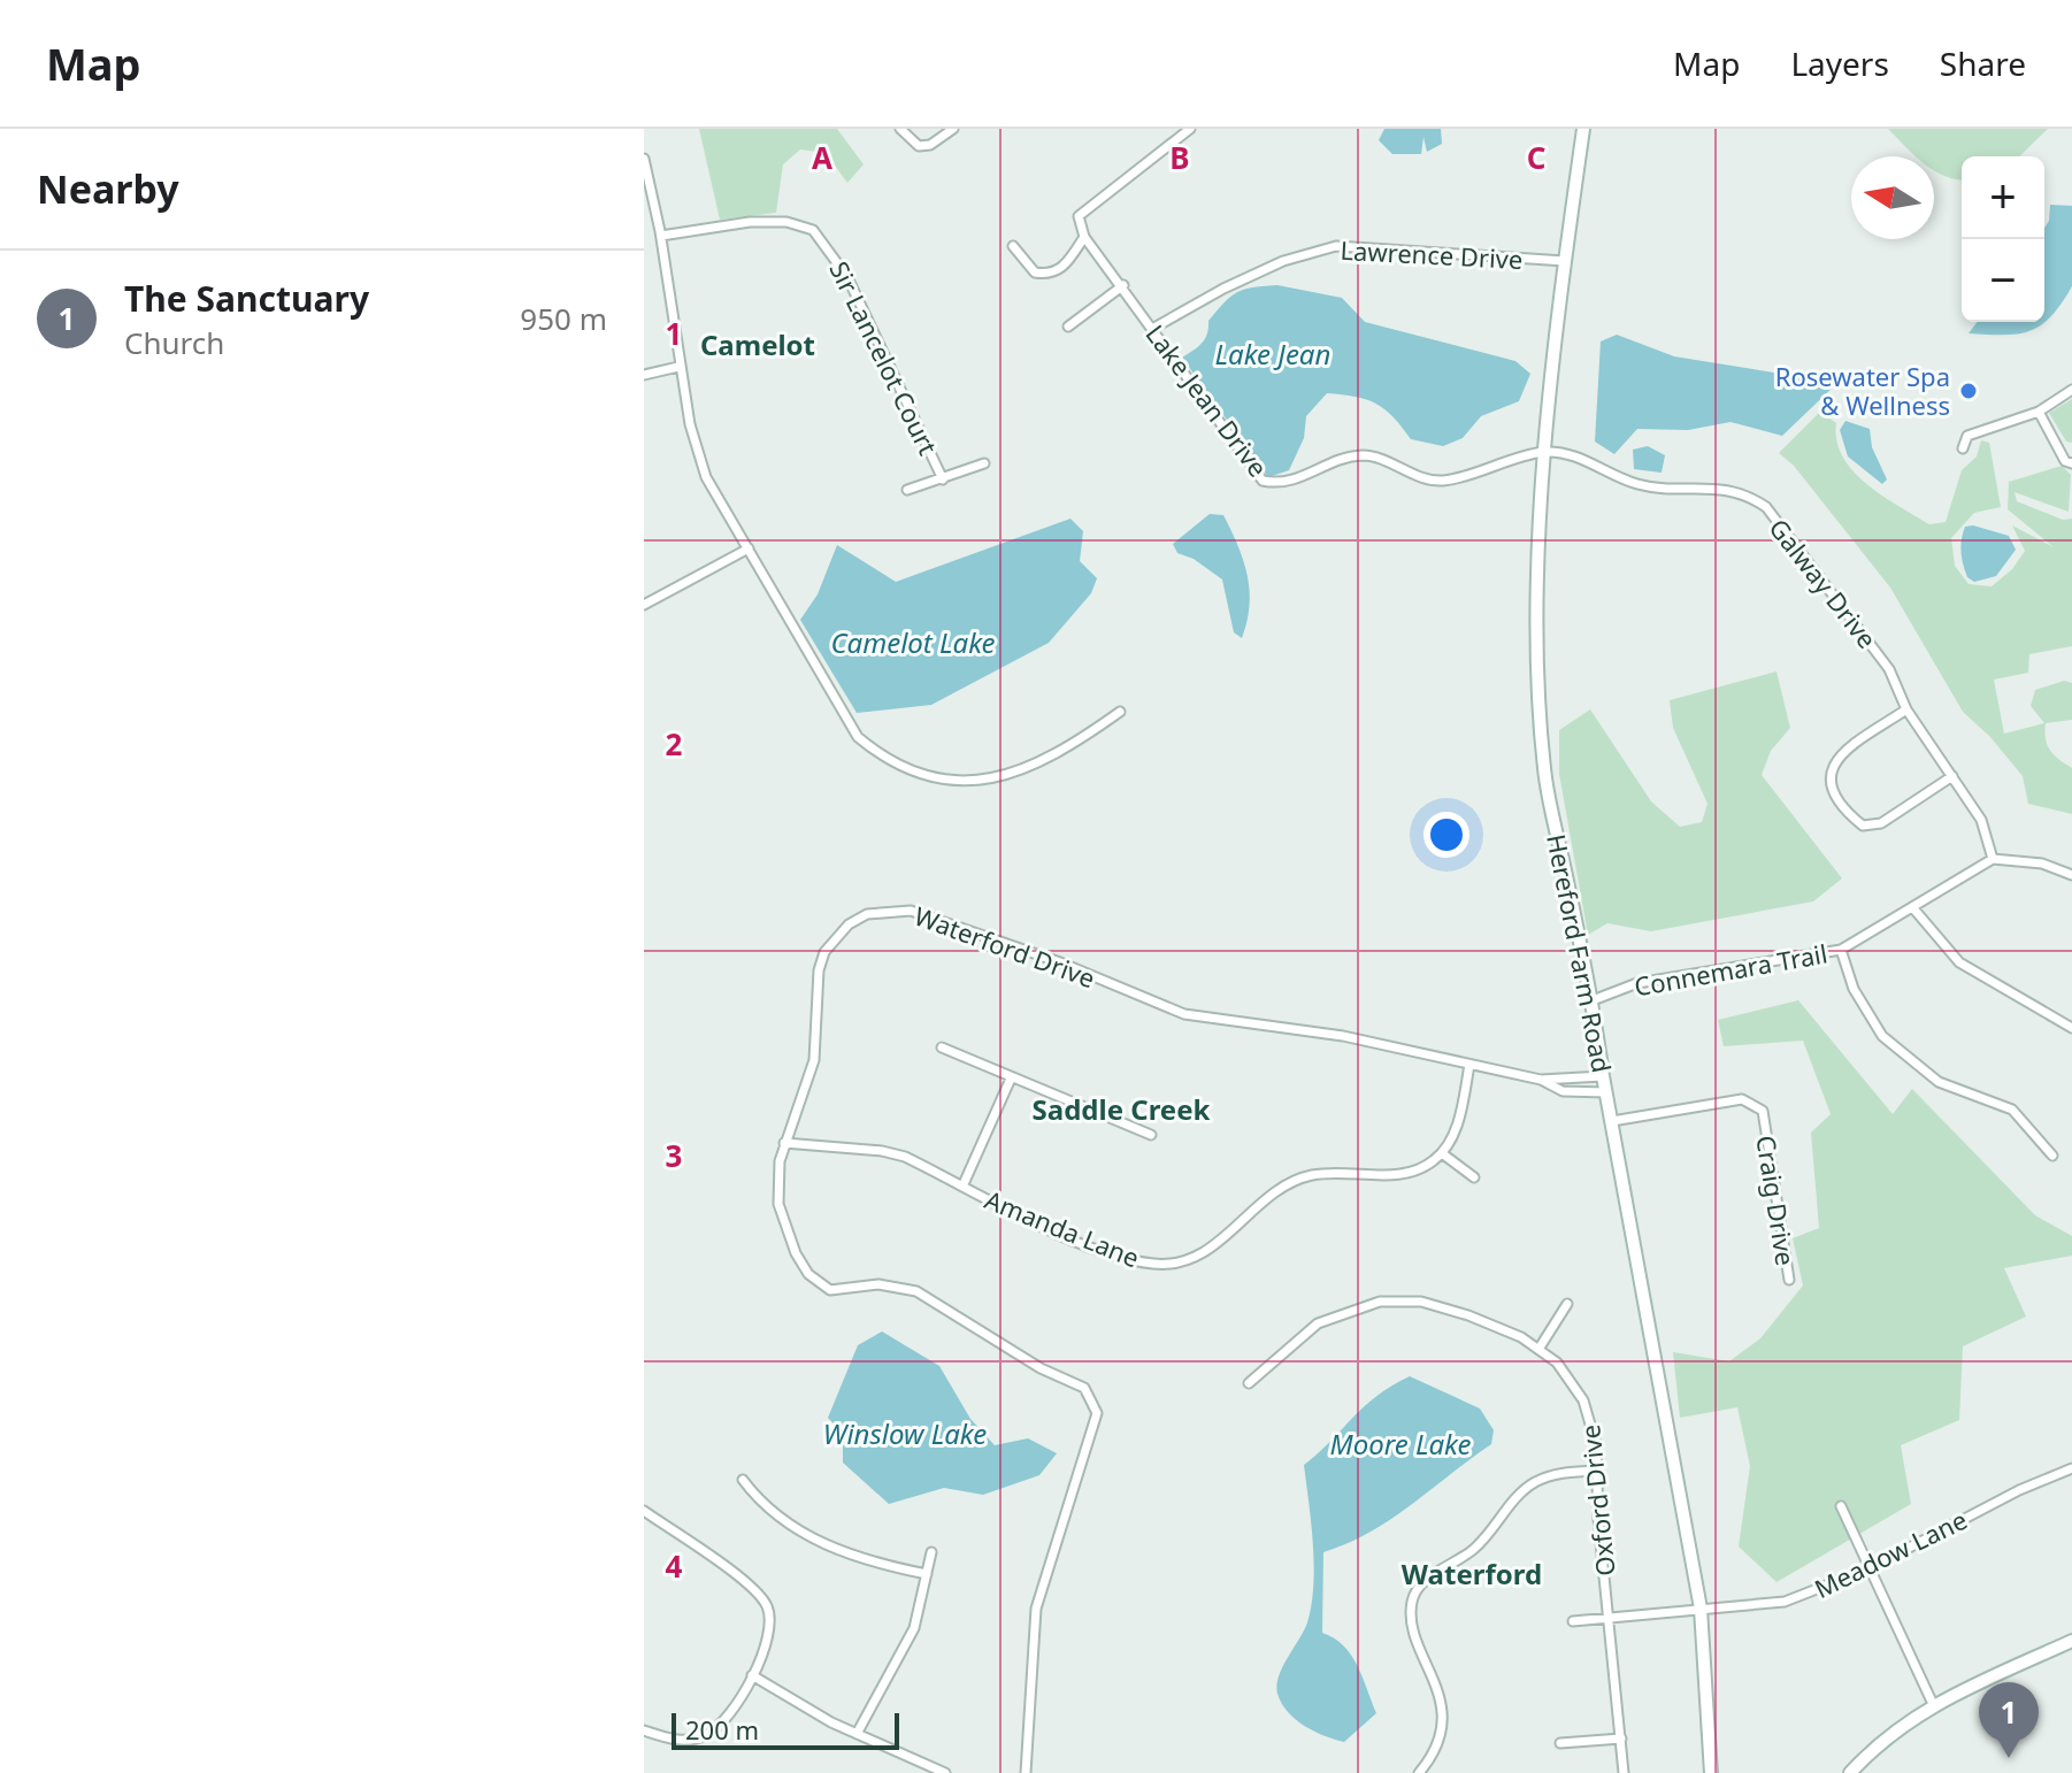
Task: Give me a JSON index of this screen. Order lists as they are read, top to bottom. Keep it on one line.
{"streets":{"street":["Lawrence Drive","Sir Lancelot Court","Lake Jean Drive","Galway Drive","Waterford Drive","Hereford Farm Road","Connemara Trail","Craig Drive","Amanda Lane","Oxford Drive","Meadow Lane"]},"crossings":[["Lawrence Drive","Lake Jean Drive"],["Lawrence Drive","Hereford Farm Road"],["Lake Jean Drive","Galway Drive"],["Lake Jean Drive","Hereford Farm Road"],["Galway Drive","Hereford Farm Road"],["Galway Drive","Connemara Trail"],["Waterford Drive","Hereford Farm Road"],["Waterford Drive","Amanda Lane"],["Hereford Farm Road","Connemara Trail"],["Hereford Farm Road","Craig Drive"],["Hereford Farm Road","Meadow Lane"],["Oxford Drive","Meadow Lane"]],"districts":["Camelot","Saddle Creek","Waterford"],"water":["Lake Jean","Camelot Lake","Winslow Lake","Moore Lake"],"places":["Rosewater Spa & Wellness"],"scale_bar":"200 m","north":"left","page":{"header":"Map","nav":["Map","Layers","Share"],"heading":"Nearby","map_buttons":["+","−"],"list":[{"mark":"1","name":"The Sanctuary","note":"Church","value":"950 m"}],"pins":"1","scale":"200 m"},"grid":{"columns":["A","B","C"],"rows":["1","2","3","4"]}}
